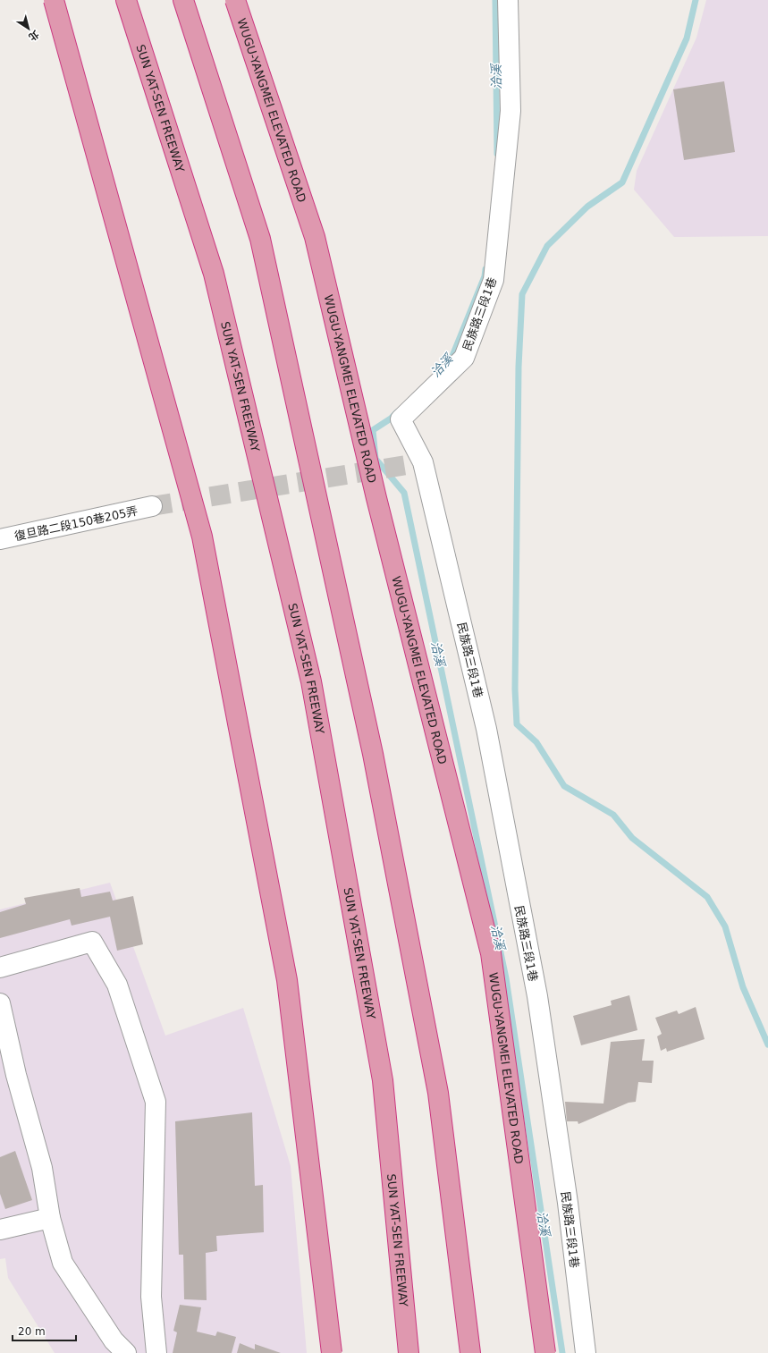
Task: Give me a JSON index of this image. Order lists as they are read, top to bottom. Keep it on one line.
{"streets":{"highway":["SUN YAT-SEN FREEWAY","WUGU-YANGMEI ELEVATED ROAD"],"lane":["民族路三段1巷","復旦路二段150巷205弄"]},"water":["洽溪"],"scale_bar":"20 m","north":"bottom right"}
